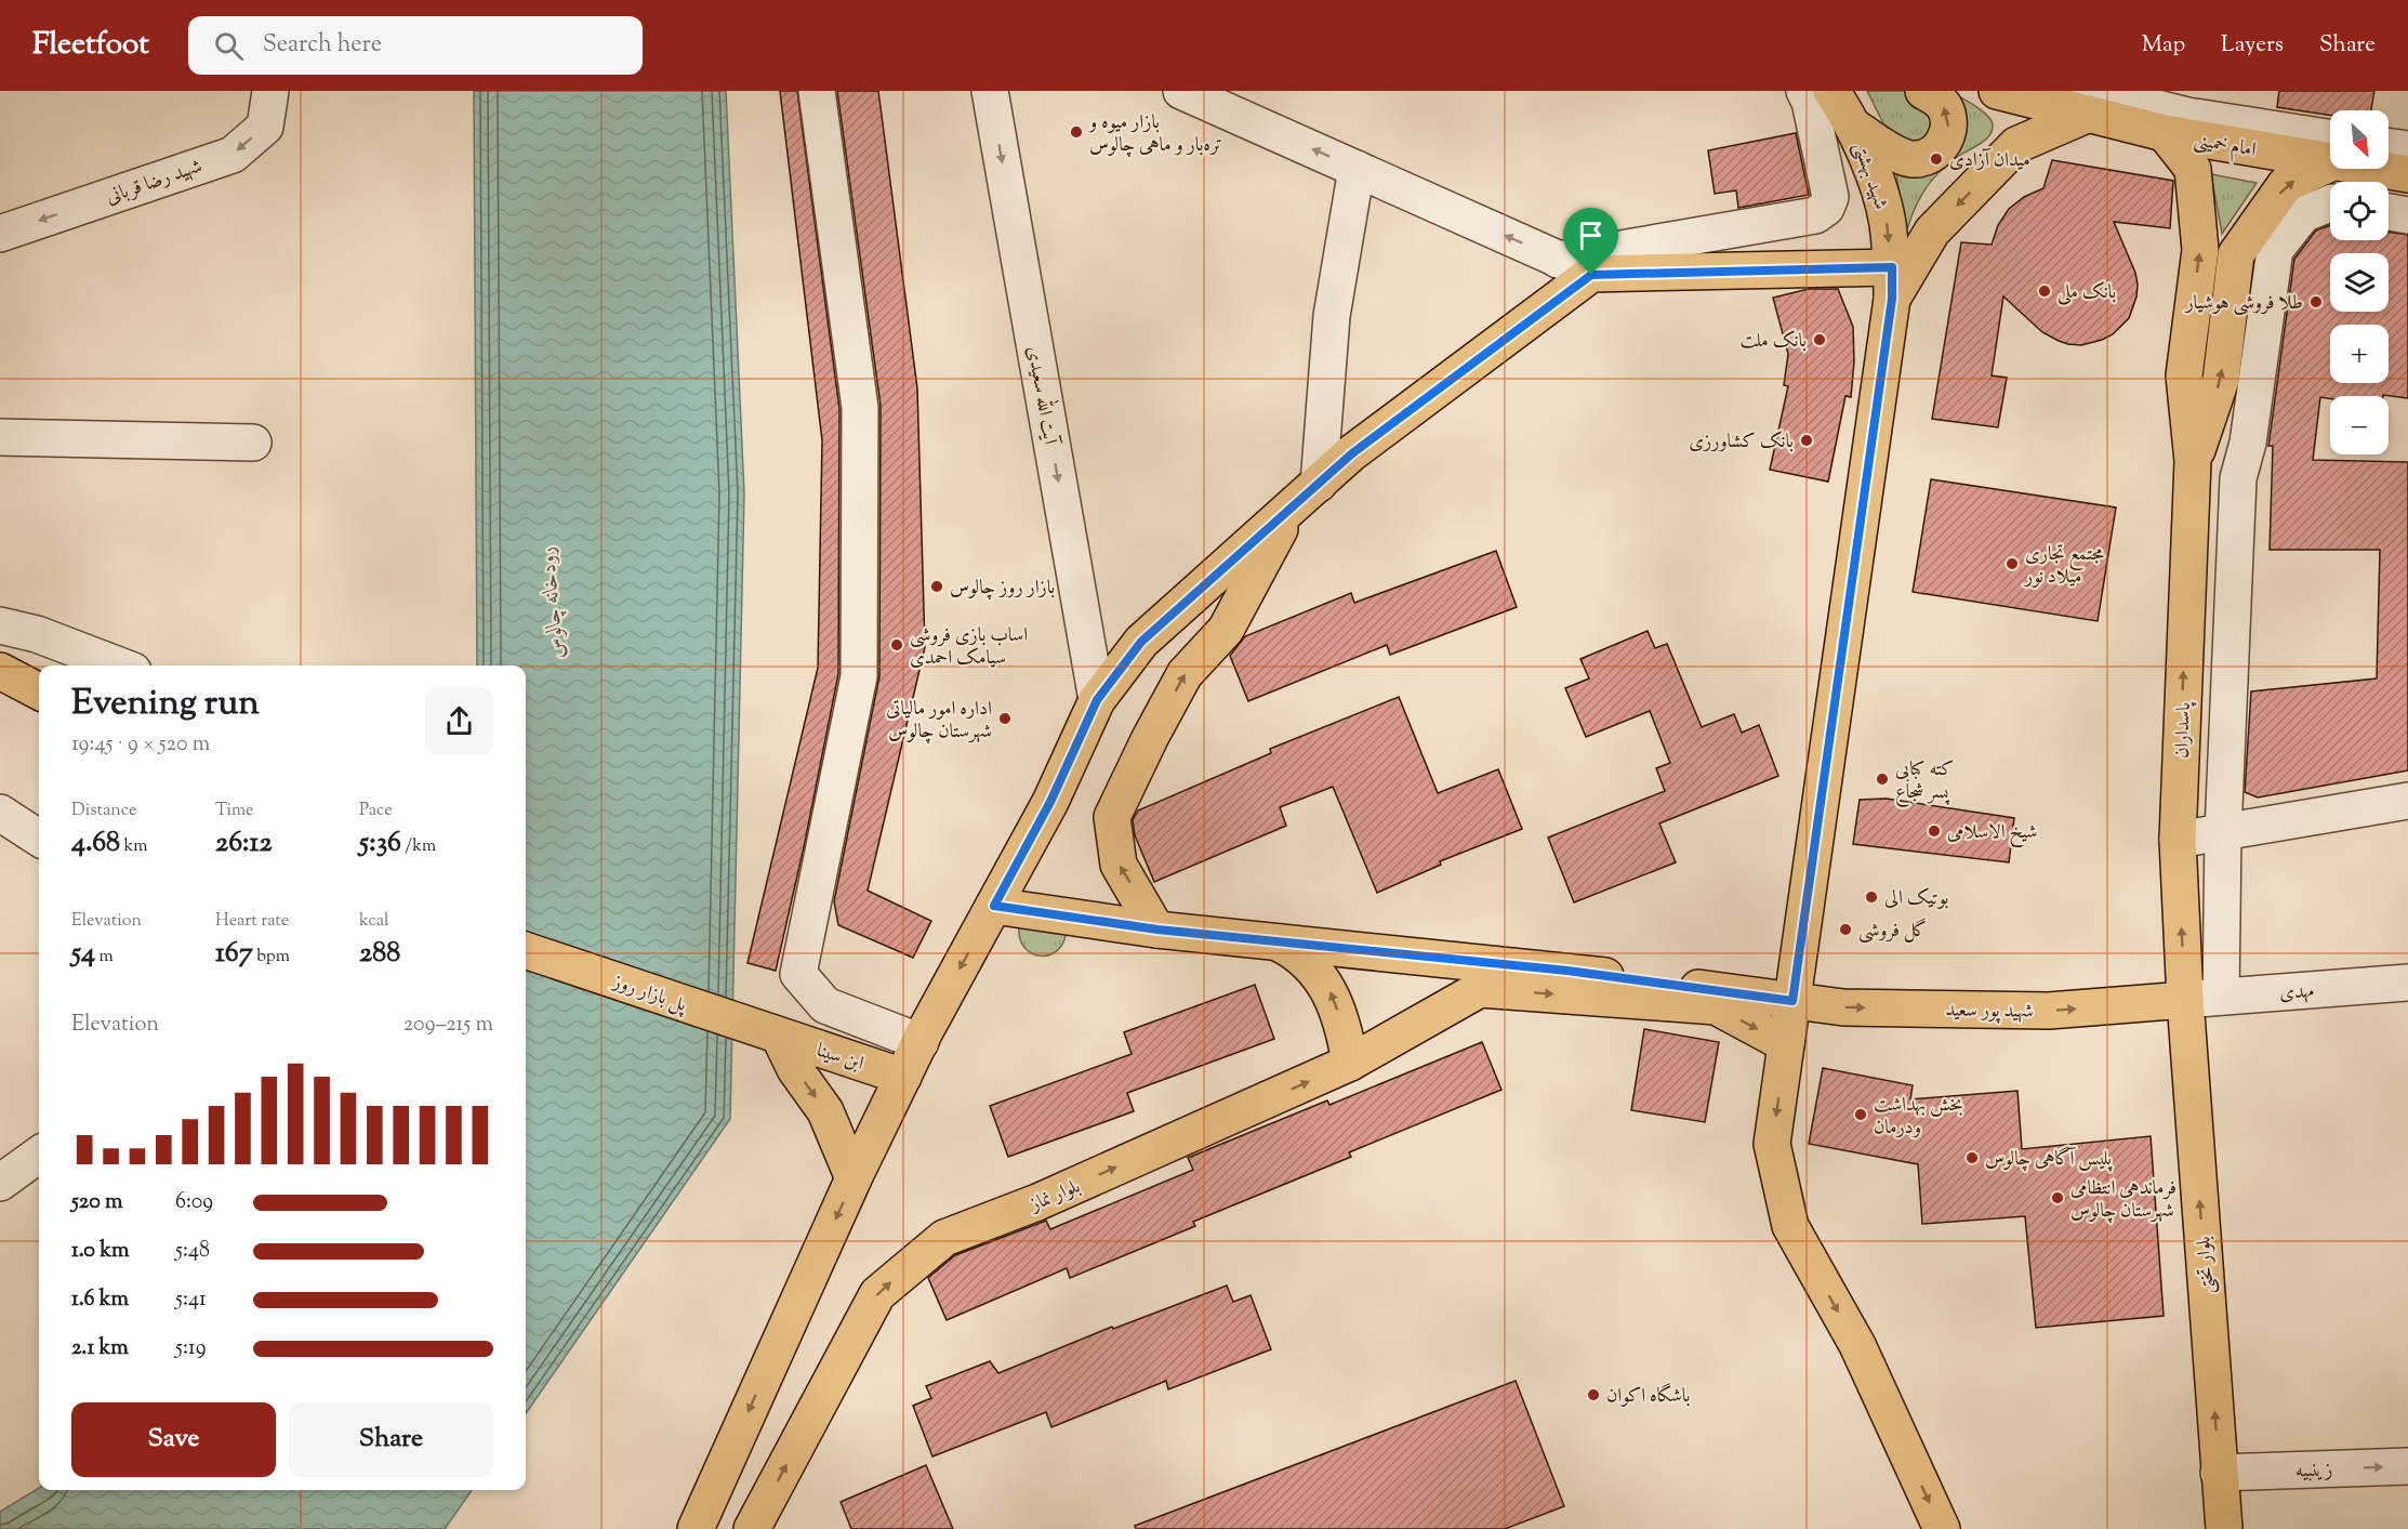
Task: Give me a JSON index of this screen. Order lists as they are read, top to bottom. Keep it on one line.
{"streets":{"main road":["امام خمینی","شهید بهشتی","پاسداران","پل بازار روز","شهید پور سعید","ابن سینا","بلوار نماز","بلوار تختی"],"street":["شهید رضا قربانی","آیت الله سعیدی","مهدی","زینبیه"]},"crossings":[["پاسداران","مهدی"],["پاسداران","شهید پور سعید"],["پاسداران","بلوار تختی"],["مهدی","شهید پور سعید"],["مهدی","بلوار تختی"],["پل بازار روز","ابن سینا"],["شهید پور سعید","بلوار تختی"],["بلوار تختی","زینبیه"]],"one_way":["شهید رضا قربانی","پاسداران","بلوار نماز","بلوار تختی","زینبیه"],"water":["رودخانه چالوس"],"places":["بازار میوه و تره‌بار و ماهی چالوس","میدان آزادی","بانک ملی","طلا فروشی هوشیار","بانک ملت","بانک کشاورزی","مجتمع تجاری میلاد نور","بازار روز چالوس","اساب بازی فروشی سیامک احمدی","اداره امور مالیاتی شهرستان چالوس","کته کبابی پسر شجاع","شیخ الاسلامی","بوتیک الی","گل فروشی","بخش بهداشت ودرمان","پلیس آگاهی چالوس","فرماندهی انتظامی شهرستان چالوس","باشگاه اکوان"],"north":"bottom right","page":{"header":"Fleetfoot","search":"Search here","nav":["Map","Layers","Share"],"map_buttons":["+","−"],"heading":["Evening run","19:45 · 9 × 520 m"],"stats":[["Distance","4.68 km"],["Time","26:12"],["Pace","5:36 /km"],["Elevation","54 m"],["Heart rate","167 bpm"],["kcal","288"]],"chart":["Elevation","209–215 m"],"list":[{"name":"520 m","note":"6:09"},{"name":"1.0 km","note":"5:48"},{"name":"1.6 km","note":"5:41"},{"name":"2.1 km","note":"5:19"}],"buttons":["Save","Share"]}}
